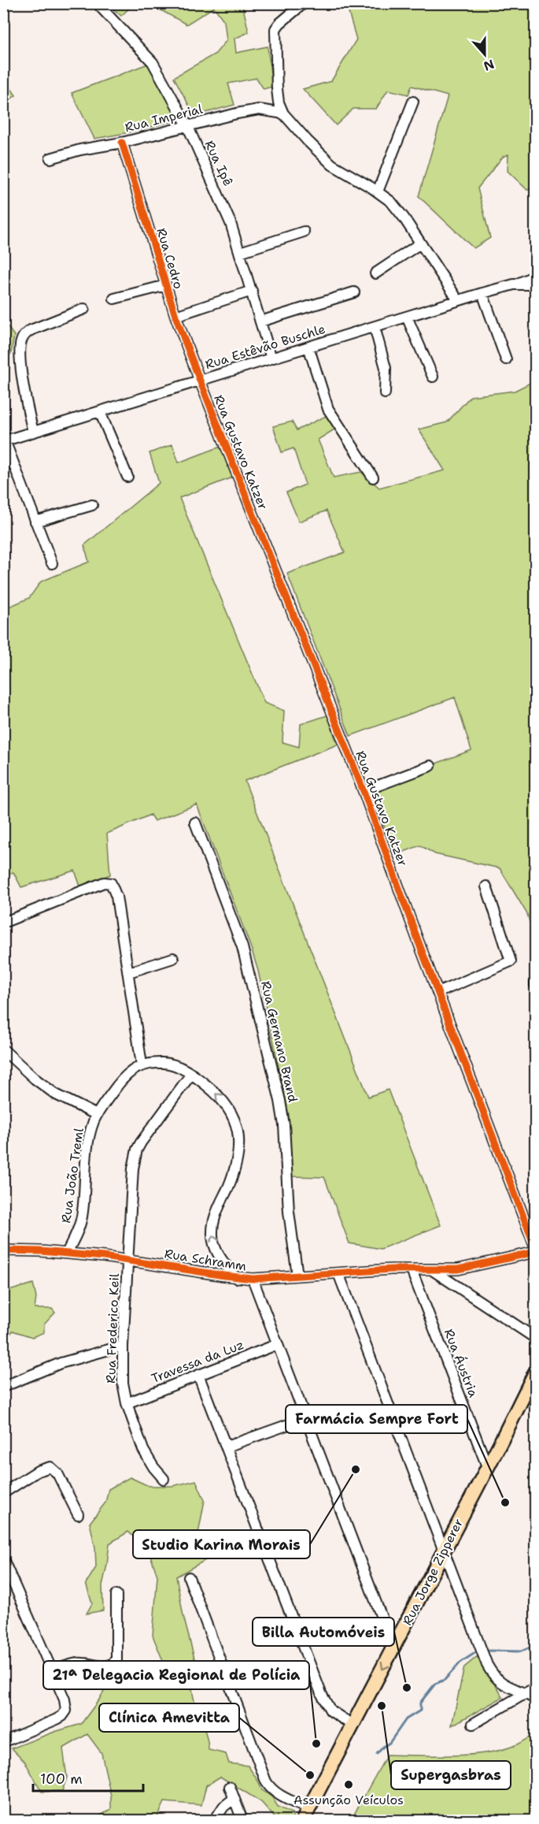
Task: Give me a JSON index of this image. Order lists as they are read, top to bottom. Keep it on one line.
{"streets":{"main road":["Rua Jorge Zipperer"],"street":["Rua Imperial","Rua Ipê","Rua Cedro","Rua Estêvão Buschle","Rua Gustavo Katzer","Rua Germano Brand","Rua João Treml","Rua Schramm","Rua Frederico Keil","Travessa da Luz","Rua Áustria"]},"crossings":[["Rua Imperial","Rua Ipê"],["Rua Imperial","Rua Cedro"],["Rua Ipê","Rua Estêvão Buschle"],["Rua Cedro","Rua Estêvão Buschle"],["Rua Cedro","Rua Gustavo Katzer"],["Rua Estêvão Buschle","Rua Gustavo Katzer"],["Rua Germano Brand","Rua Schramm"],["Rua João Treml","Rua Schramm"],["Rua Schramm","Rua Frederico Keil"],["Rua Schramm","Rua Áustria"],["Rua Frederico Keil","Travessa da Luz"],["Rua Áustria","Rua Jorge Zipperer"]],"places":["Studio Karina Morais","Farmácia Sempre Fort","Billa Automóveis","Supergasbras","21ª Delegacia Regional de Polícia","Clínica Amevitta","Assunção Veículos"],"scale_bar":"100 m","north":"bottom"}
